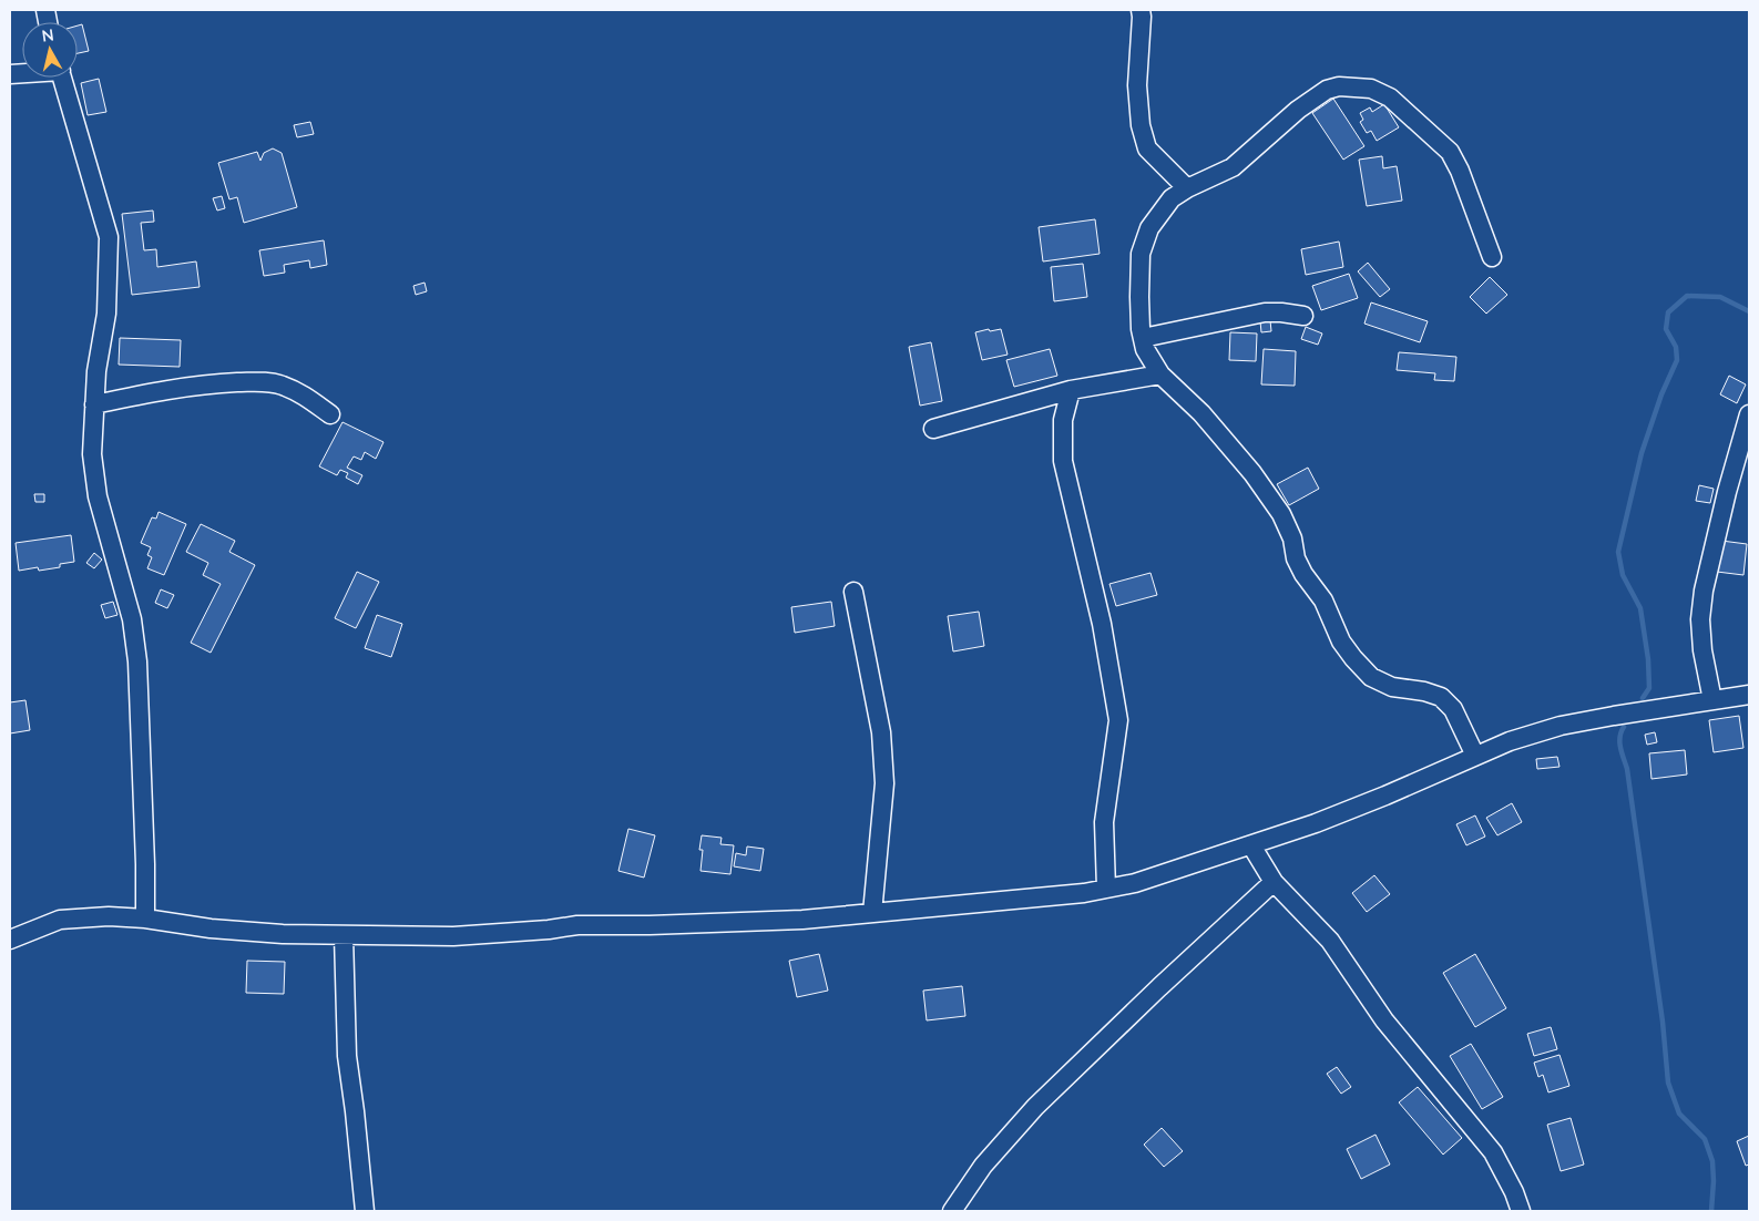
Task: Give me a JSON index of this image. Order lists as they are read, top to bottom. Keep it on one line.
{"north":"top"}
